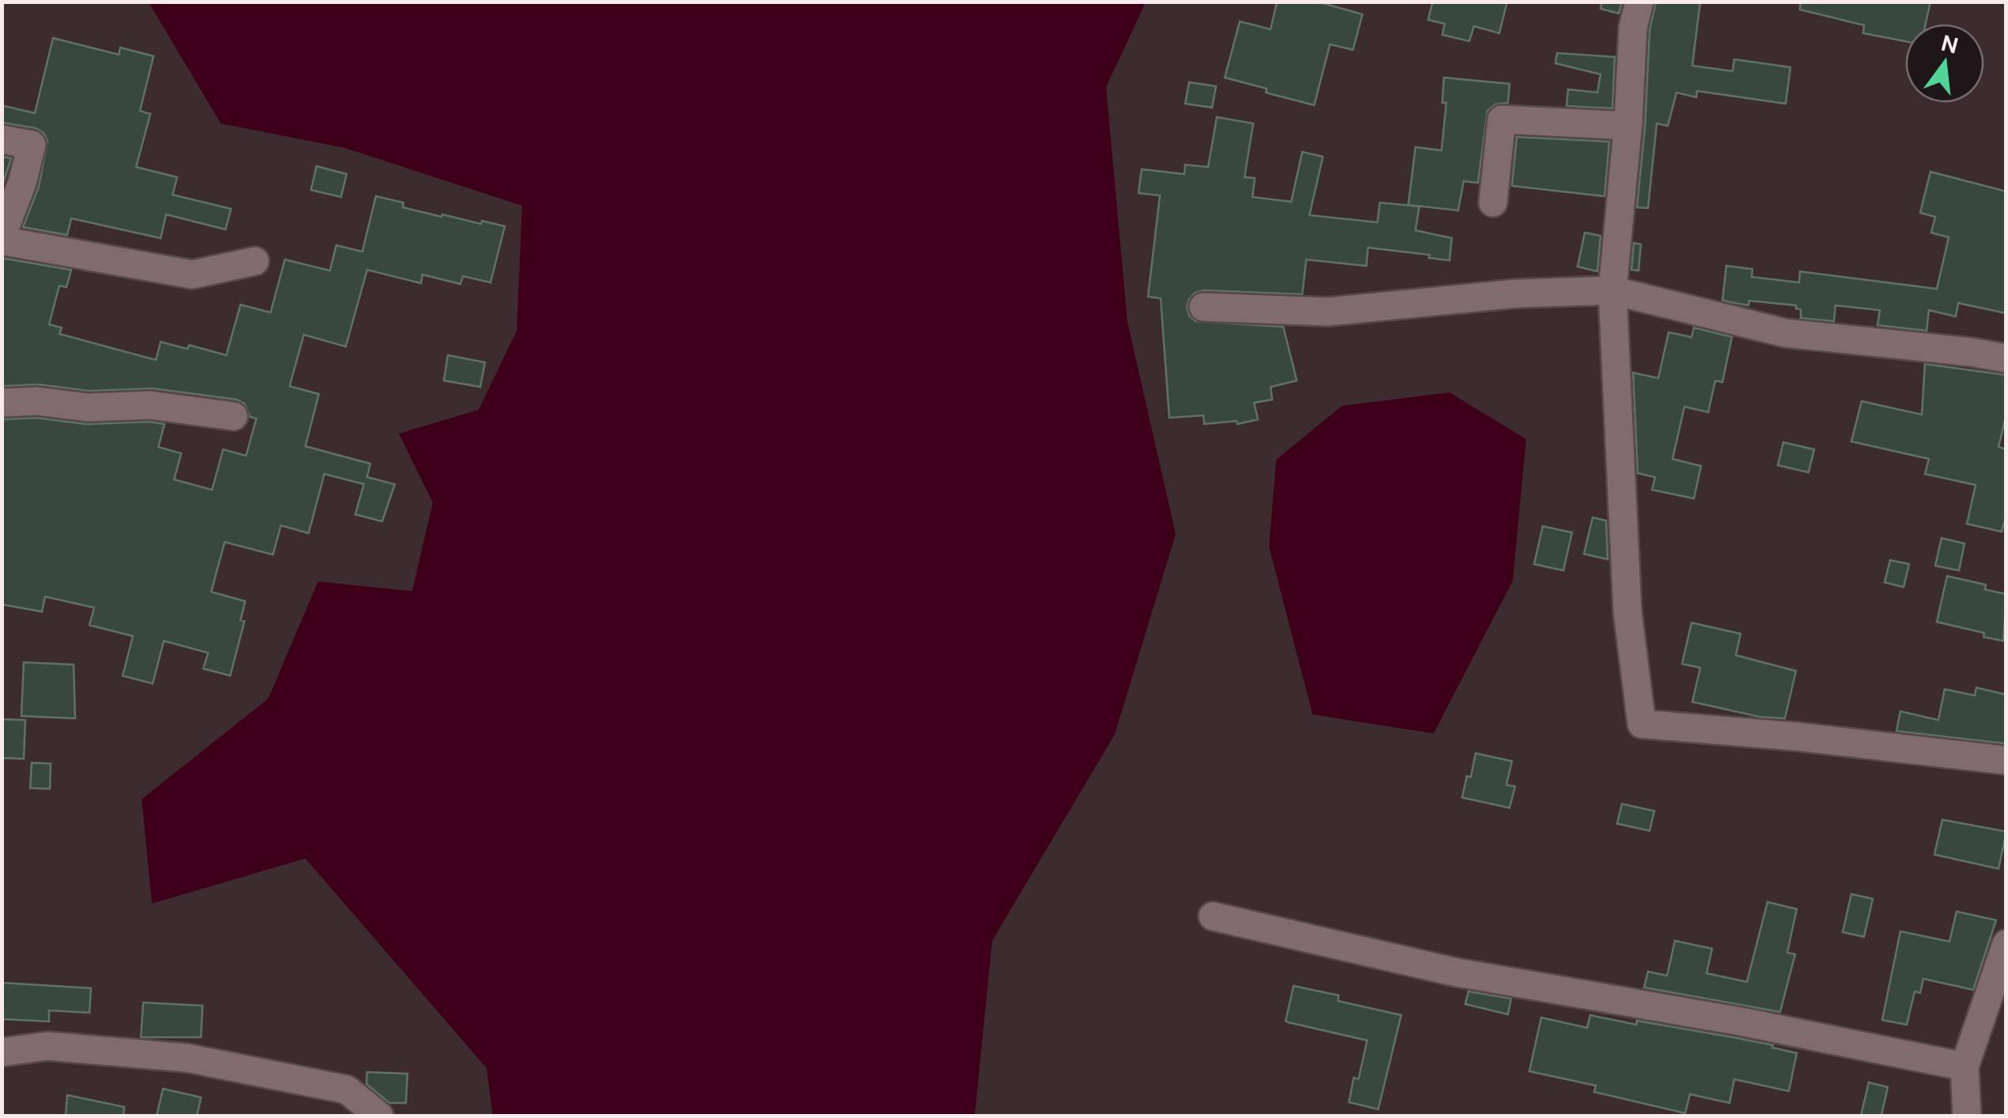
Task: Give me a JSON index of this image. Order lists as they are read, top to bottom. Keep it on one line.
{"north":"top"}
